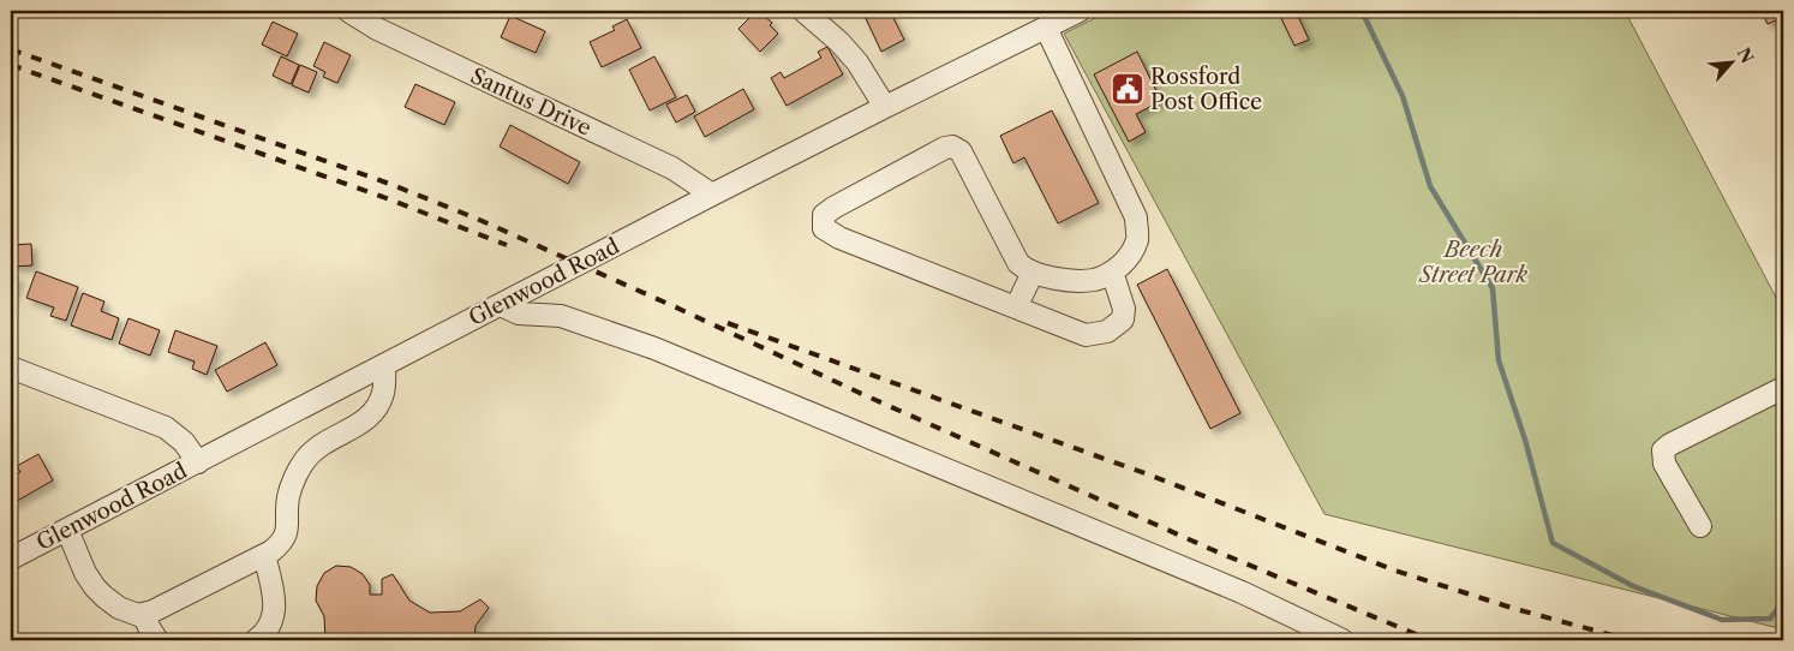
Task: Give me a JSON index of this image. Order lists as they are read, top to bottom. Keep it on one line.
{"streets":{"street":["Santus Drive","Glenwood Road"]},"crossings":[["Santus Drive","Glenwood Road"]],"parks":["Beech Street Park"],"places":{"public building":["Rossford Post Office"]},"north":"top right"}
